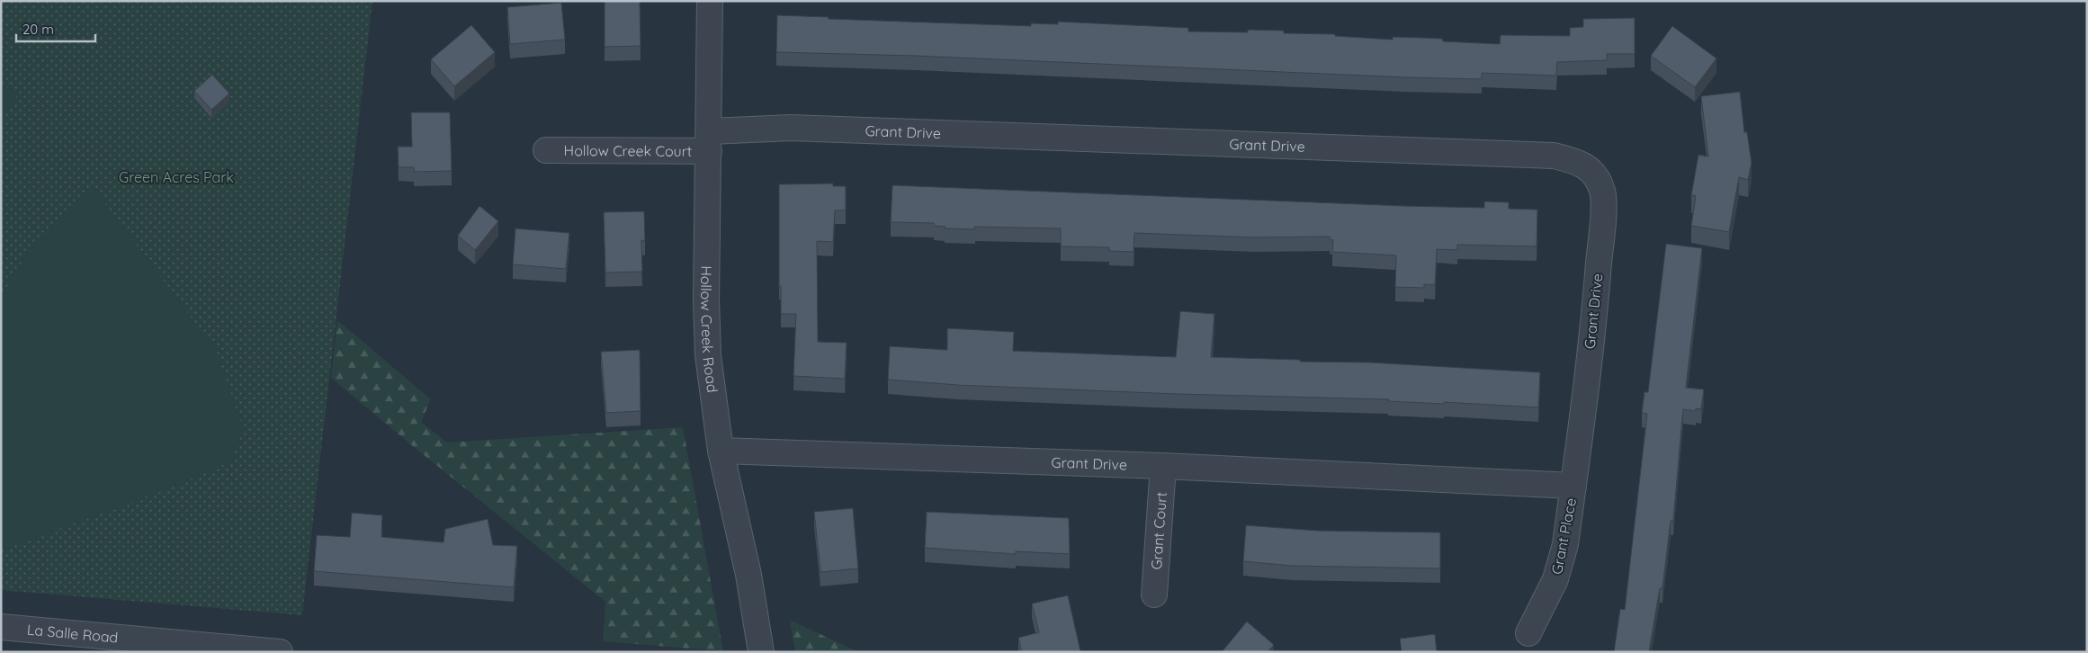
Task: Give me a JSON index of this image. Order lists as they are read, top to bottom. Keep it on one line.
{"streets":{"street":["Grant Drive","Hollow Creek Court","Hollow Creek Road","Grant Court","Grant Place","La Salle Road"]},"crossings":[["Grant Drive","Hollow Creek Court"],["Grant Drive","Hollow Creek Road"],["Grant Drive","Grant Court"],["Grant Drive","Grant Place"],["Hollow Creek Court","Hollow Creek Road"]],"parks":["Green Acres Park"],"scale_bar":"20 m"}
